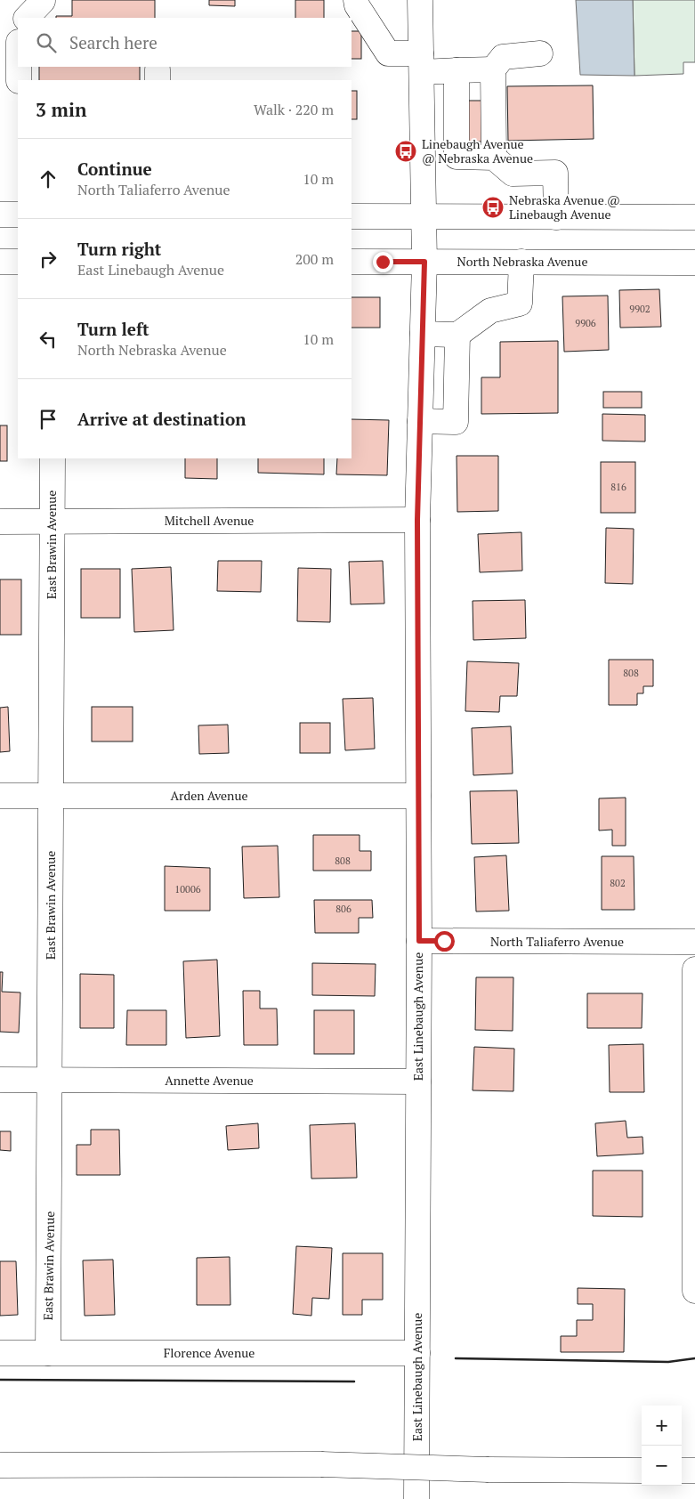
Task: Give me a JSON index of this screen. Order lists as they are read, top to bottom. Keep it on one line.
{"streets":{"main road":["North Nebraska Avenue","Mitchell Avenue","East Brawin Avenue","Arden Avenue","North Taliaferro Avenue","East Linebaugh Avenue","Annette Avenue","Florence Avenue"]},"crossings":[["North Nebraska Avenue","East Linebaugh Avenue"],["Mitchell Avenue","East Brawin Avenue"],["Mitchell Avenue","East Linebaugh Avenue"],["East Brawin Avenue","Arden Avenue"],["East Brawin Avenue","Annette Avenue"],["East Brawin Avenue","Florence Avenue"],["Arden Avenue","East Linebaugh Avenue"],["North Taliaferro Avenue","East Linebaugh Avenue"],["East Linebaugh Avenue","Annette Avenue"],["East Linebaugh Avenue","Florence Avenue"]],"places":{"bus stop":["Linebaugh Avenue @ Nebraska Avenue","Nebraska Avenue @ Linebaugh Avenue"]},"house_numbers":["9902","9906","816","808","808","802","10006","806"],"page":{"search":"Search here","heading":["3 min","Walk · 220 m"],"list":[["Continue","North Taliaferro Avenue","10 m"],["Turn right","East Linebaugh Avenue","200 m"],["Turn left","North Nebraska Avenue","10 m"],"Arrive at destination"],"map_buttons":["+","−"]}}
